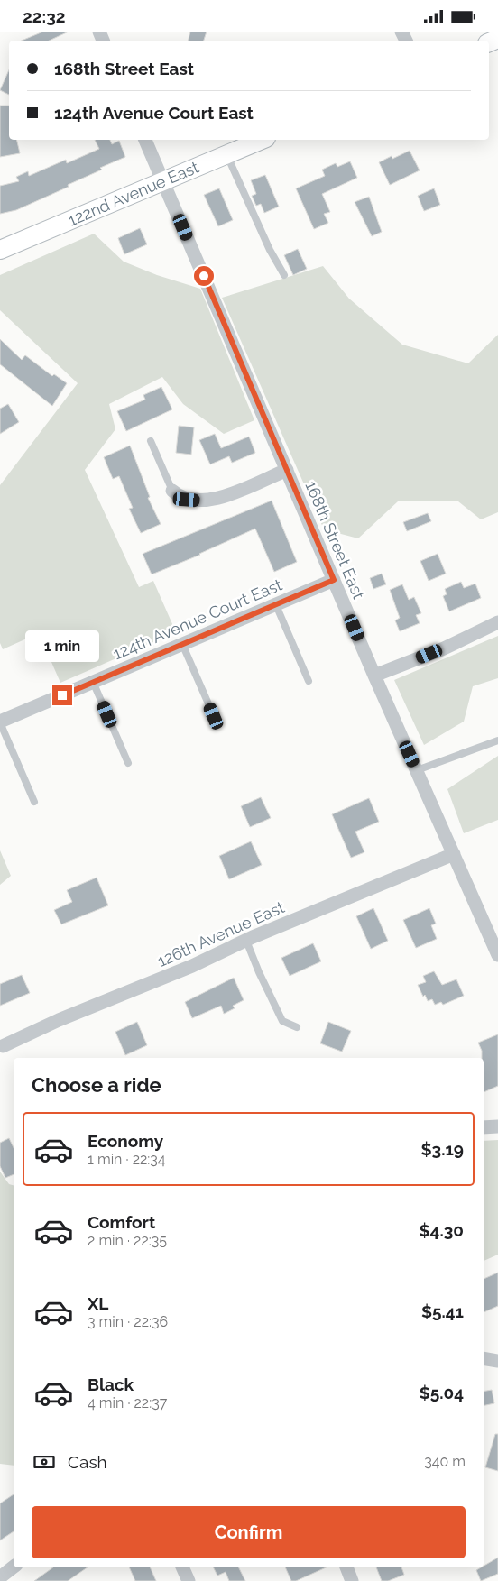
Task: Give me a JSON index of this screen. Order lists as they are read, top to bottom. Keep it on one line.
{"streets":{"main road":["122nd Avenue East"],"street":["168th Street East","124th Avenue Court East","126th Avenue East"]},"crossings":[["122nd Avenue East","168th Street East"],["168th Street East","124th Avenue Court East"],["168th Street East","126th Avenue East"]],"page":{"status":"22:32","banner":["168th Street East","124th Avenue Court East"],"bubble":"1 min","heading":"Choose a ride","list":[{"name":"Economy","note":"1 min · 22:34","value":"$3.19"},{"name":"Comfort","note":"2 min · 22:35","value":"$4.30"},{"name":"XL","note":"3 min · 22:36","value":"$5.41"},{"name":"Black","note":"4 min · 22:37","value":"$5.04"}],"pay":["Cash","340 m"],"buttons":"Confirm"}}
